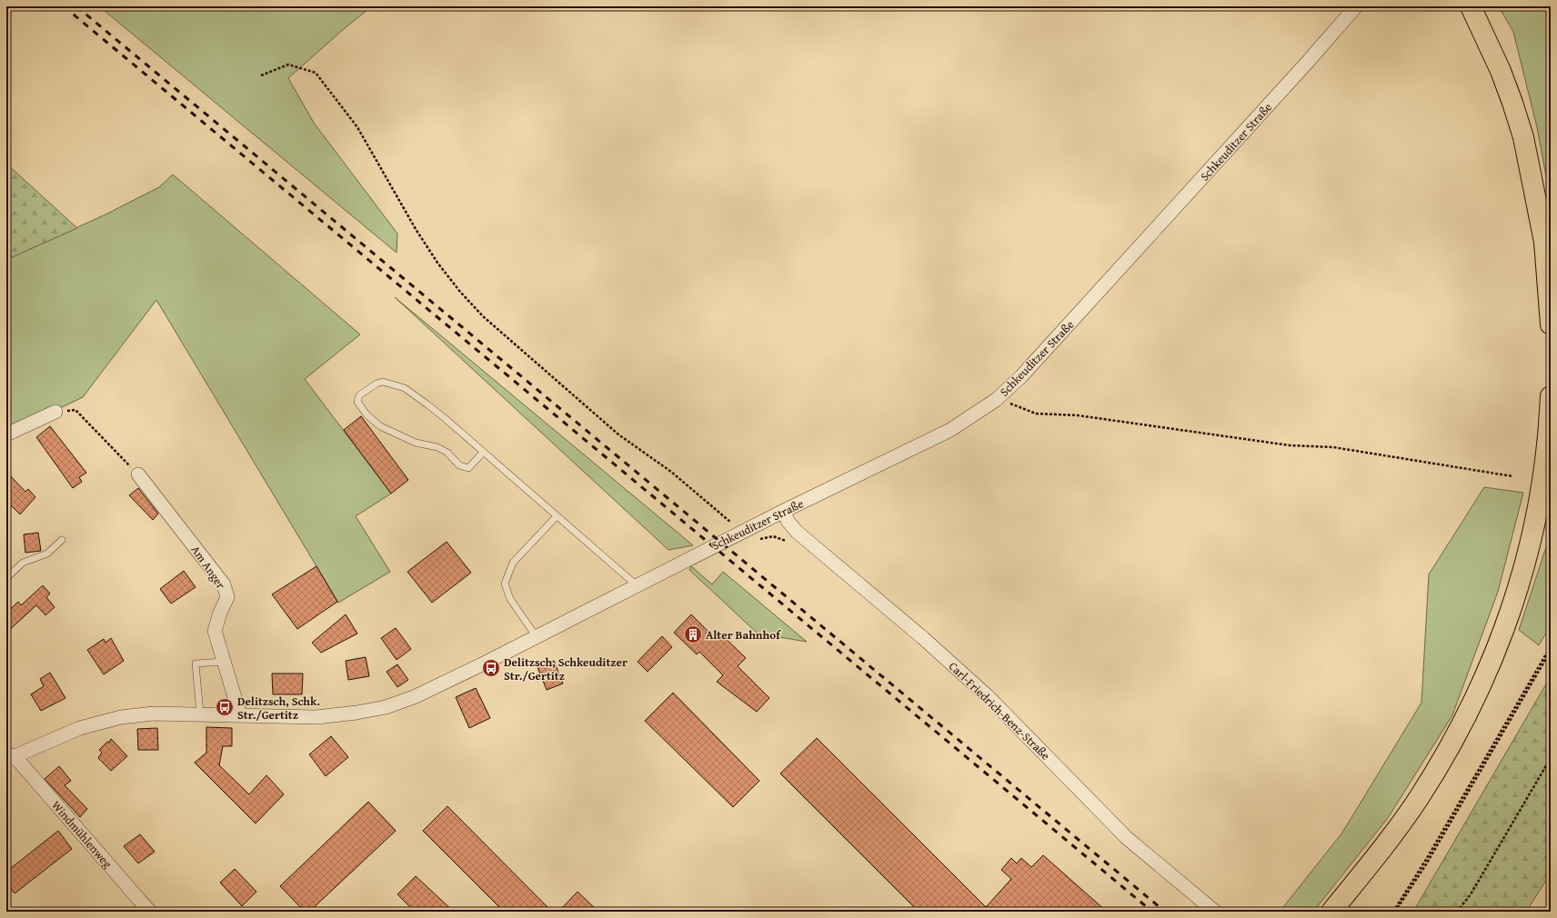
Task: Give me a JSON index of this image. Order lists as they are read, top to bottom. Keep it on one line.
{"streets":{"street":["Schkeuditzer Straße","Am Anger","Carl-Friedrich-Benz-Straße","Windmühlenweg"]},"crossings":[["Schkeuditzer Straße","Am Anger"],["Schkeuditzer Straße","Carl-Friedrich-Benz-Straße"],["Schkeuditzer Straße","Windmühlenweg"]],"places":{"building":["Alter Bahnhof"],"bus stop":["Delitzsch, Schkeuditzer Str./Gertitz","Delitzsch, Schk. Str./Gertitz"]}}
